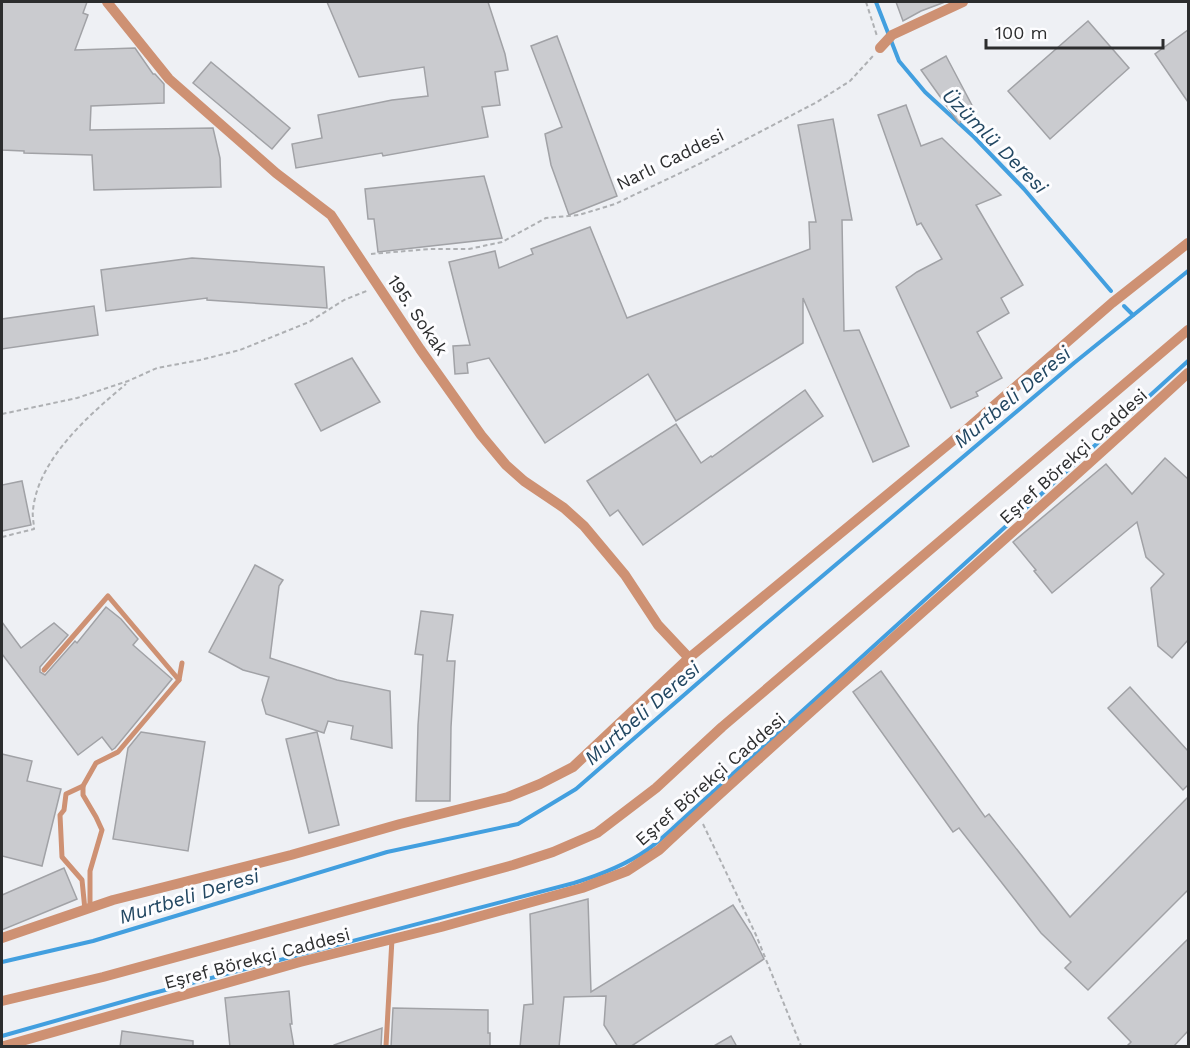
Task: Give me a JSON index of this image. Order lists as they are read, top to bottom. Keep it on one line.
{"streets":{"street":["195. Sokak","Eşref Börekçi Caddesi"],"path":["Narlı Caddesi"]},"crossings":[["Narlı Caddesi","195. Sokak"]],"water":["Üzümlü Deresi","Murtbeli Deresi"],"scale_bar":"100 m"}
